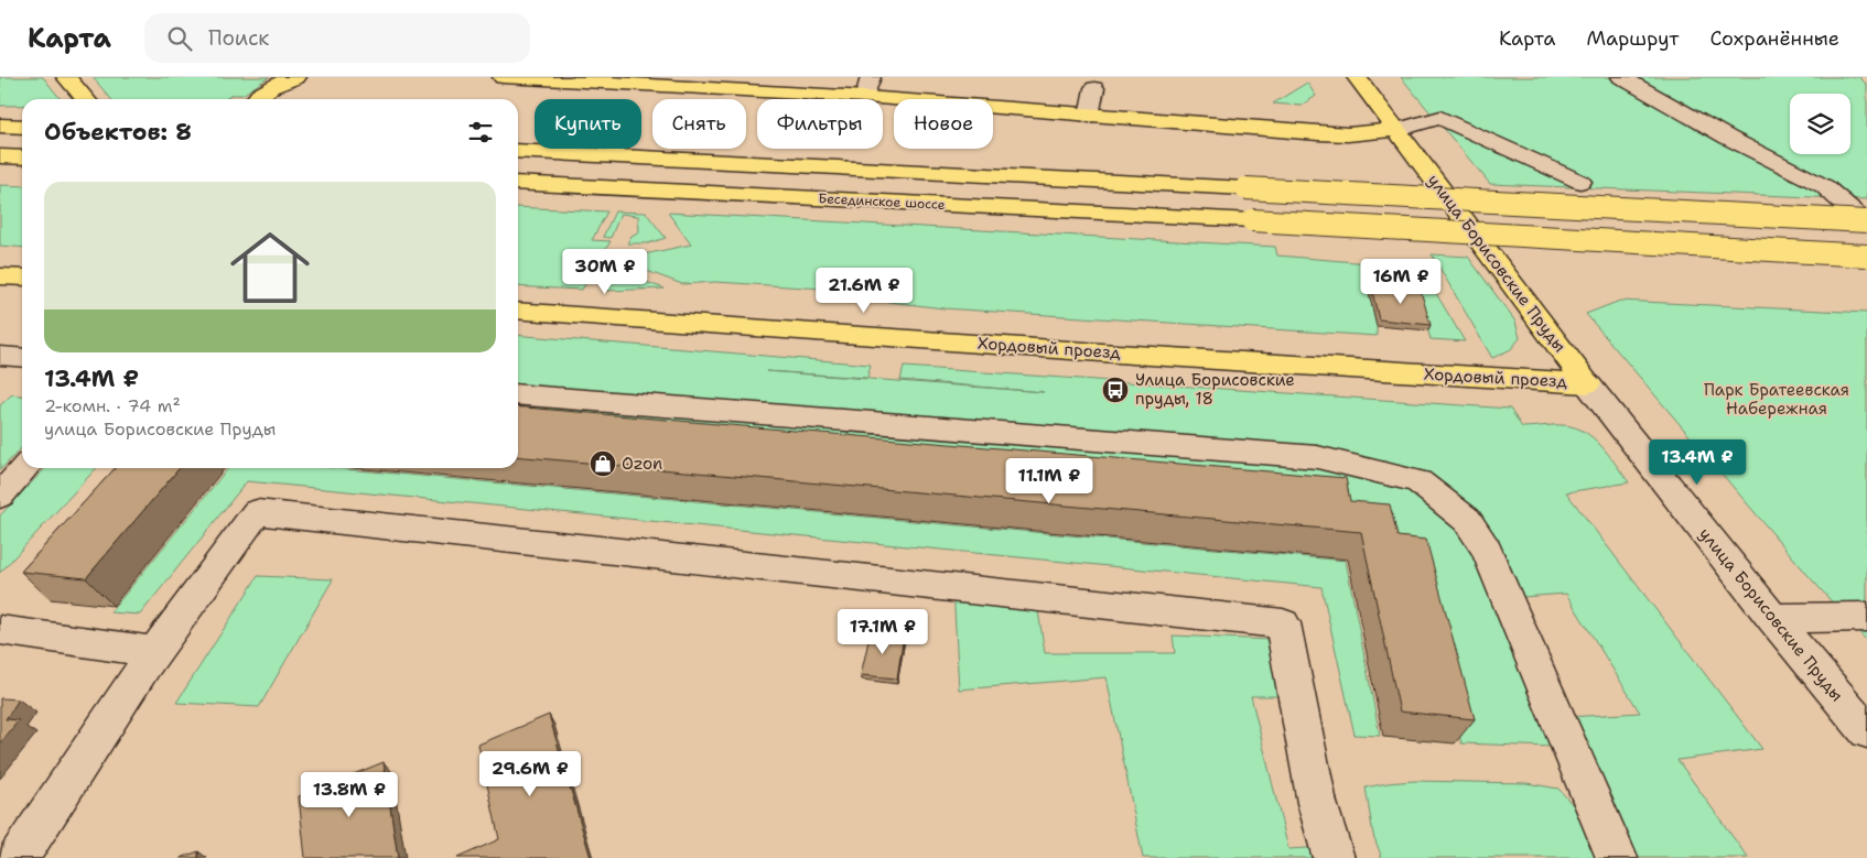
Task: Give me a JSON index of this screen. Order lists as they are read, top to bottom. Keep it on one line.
{"streets":{"main road":["Бесединское шоссе","улица Борисовские Пруды","Хордовый проезд"]},"crossings":[["улица Борисовские Пруды","Хордовый проезд"]],"parks":["Парк Братеевская Набережная"],"places":{"bus stop":["Улица Борисовские пруды, 18"],"shop":["Ozon"]},"page":{"header":"Карта","search":"Поиск","nav":["Карта","Маршрут","Сохранённые"],"chip":["Купить","Снять","Фильтры","Новое"],"heading":"Объектов: 8","list":[{"name":"13.4M ₽","note":"2-комн. · 74 m² · улица Борисовские Пруды"}],"price":["30M ₽","16M ₽","21.6M ₽","13.4M ₽","11.1M ₽","17.1M ₽","29.6M ₽","13.8M ₽"]}}
